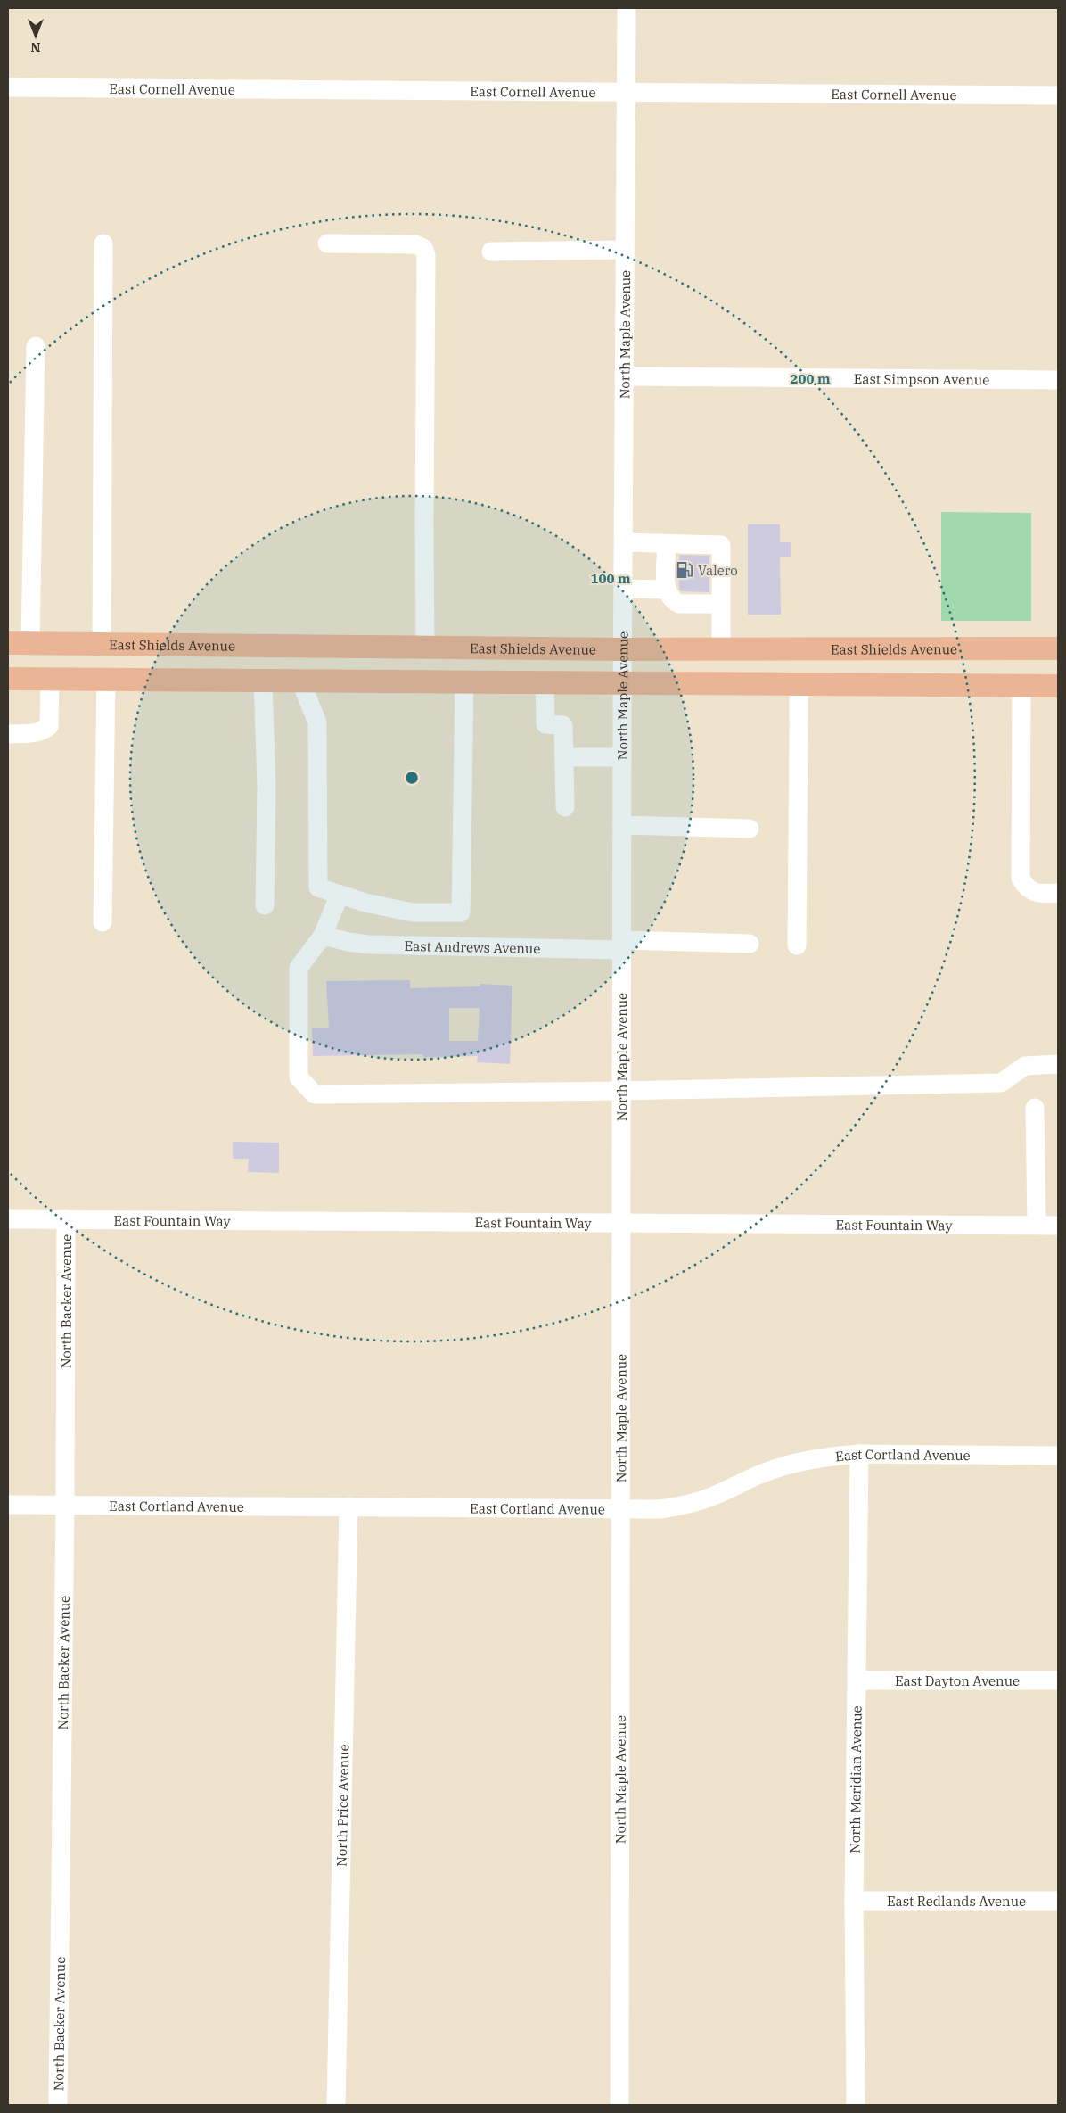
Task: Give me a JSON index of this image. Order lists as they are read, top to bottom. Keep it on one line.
{"streets":{"main road":["East Shields Avenue"],"street":["East Cornell Avenue","North Maple Avenue","East Simpson Avenue","East Andrews Avenue","East Fountain Way","North Backer Avenue","East Cortland Avenue","East Dayton Avenue","North Meridian Avenue","North Price Avenue","East Redlands Avenue"]},"crossings":[["East Cornell Avenue","North Maple Avenue"],["North Maple Avenue","East Simpson Avenue"],["North Maple Avenue","East Shields Avenue"],["North Maple Avenue","East Andrews Avenue"],["North Maple Avenue","East Fountain Way"],["North Maple Avenue","East Cortland Avenue"],["East Fountain Way","North Backer Avenue"],["North Backer Avenue","East Cortland Avenue"],["East Cortland Avenue","North Meridian Avenue"],["East Cortland Avenue","North Price Avenue"],["East Dayton Avenue","North Meridian Avenue"],["North Meridian Avenue","East Redlands Avenue"]],"places":{"fuel station":["Valero"]},"north":"bottom","rings":["200 m","100 m"]}
